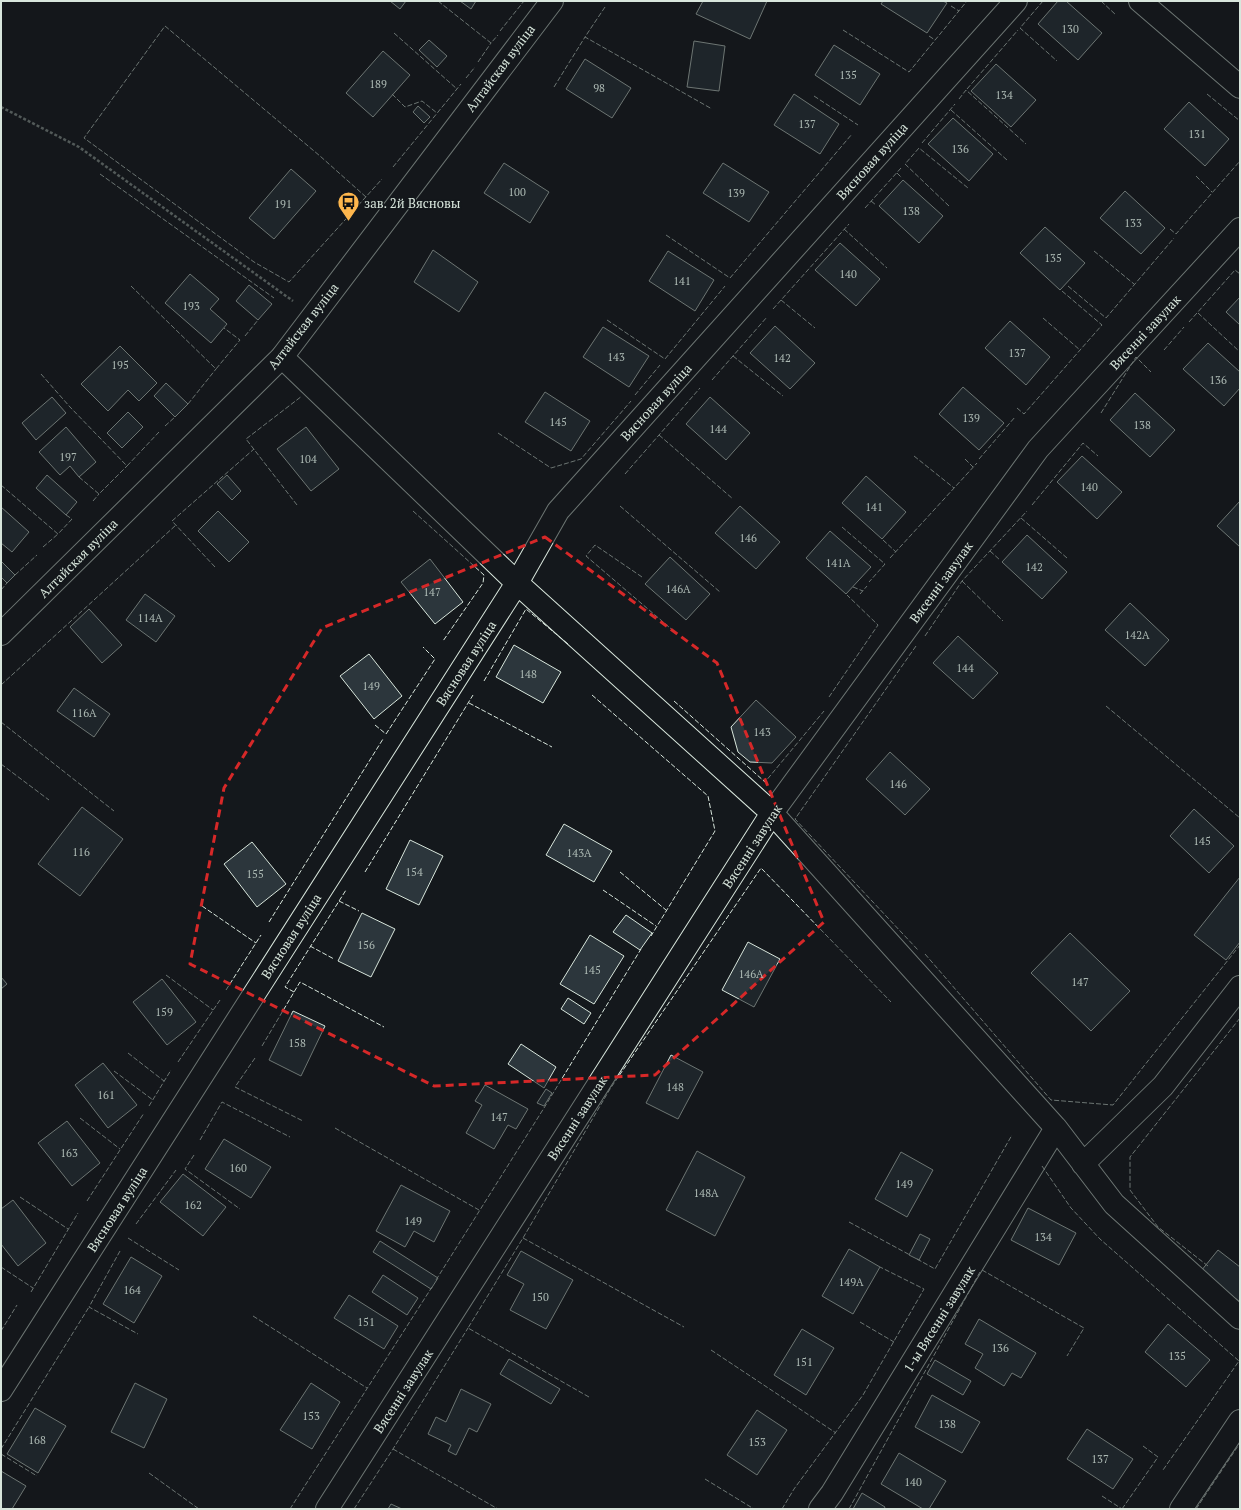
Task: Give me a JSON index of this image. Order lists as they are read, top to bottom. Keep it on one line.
{"streets":{"street":["Алтайская вуліца","Вясновая вуліца","Вясенні завулак","1-ы Вясенні завулак"]},"places":{"bus stop":["зав. 2й Вясновы"]},"house_numbers":["130","135","189","98","134","137","131","136","100","139","191","138","133","135","140","141","193","137","143","142","195","136","139","145","138","144","197","104","140","141","146","141А","142","146А","147","114А","142А","144","148","149","116А","143","146","145","116","143А","154","155","156","145","146А","147","159","158","148","161","147","163","160","149","148А","162","149","134","149А","164","150","151","136","135","151","153","138","168","153","137","140"]}
